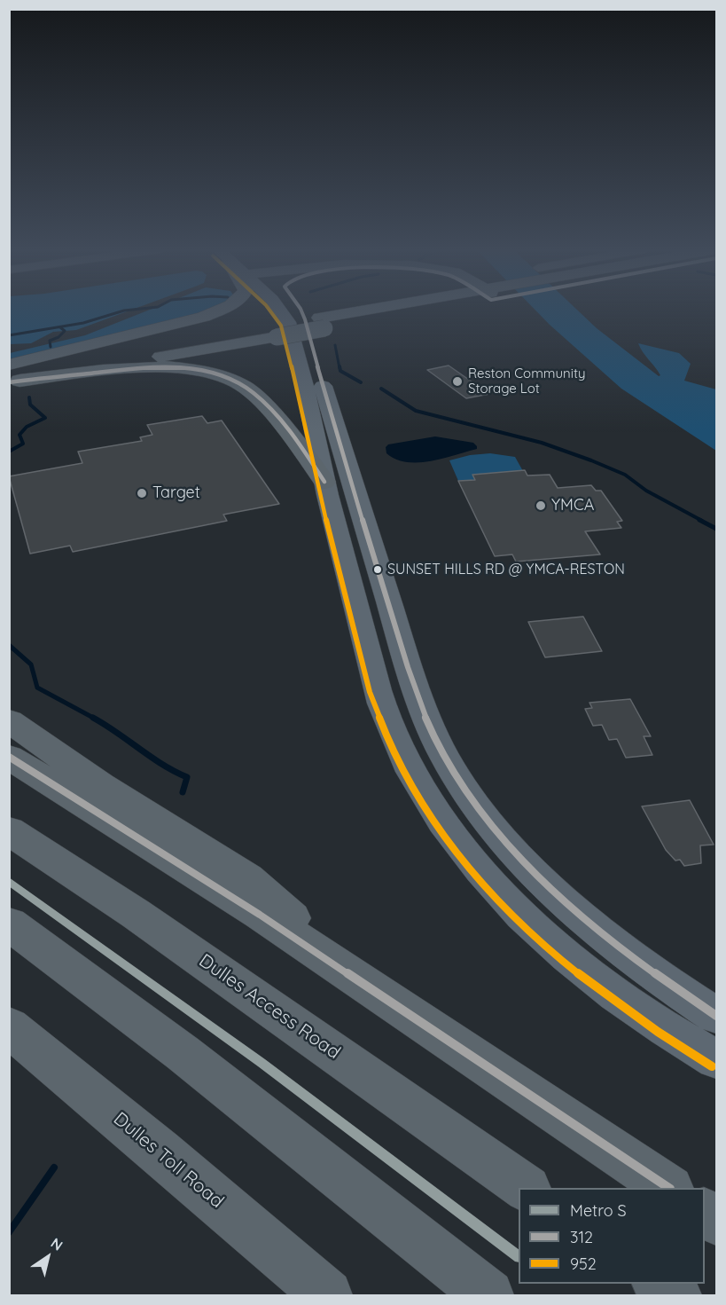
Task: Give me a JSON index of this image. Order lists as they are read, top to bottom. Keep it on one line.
{"streets":{"highway":["Dulles Access Road","Dulles Toll Road"]},"places":["Reston Community Storage Lot","Target","YMCA","SUNSET HILLS RD @ YMCA-RESTON"],"lines":["transit line 312","transit line 952","metro line S"],"legend":["Metro S","312","952"],"north":"top right"}
